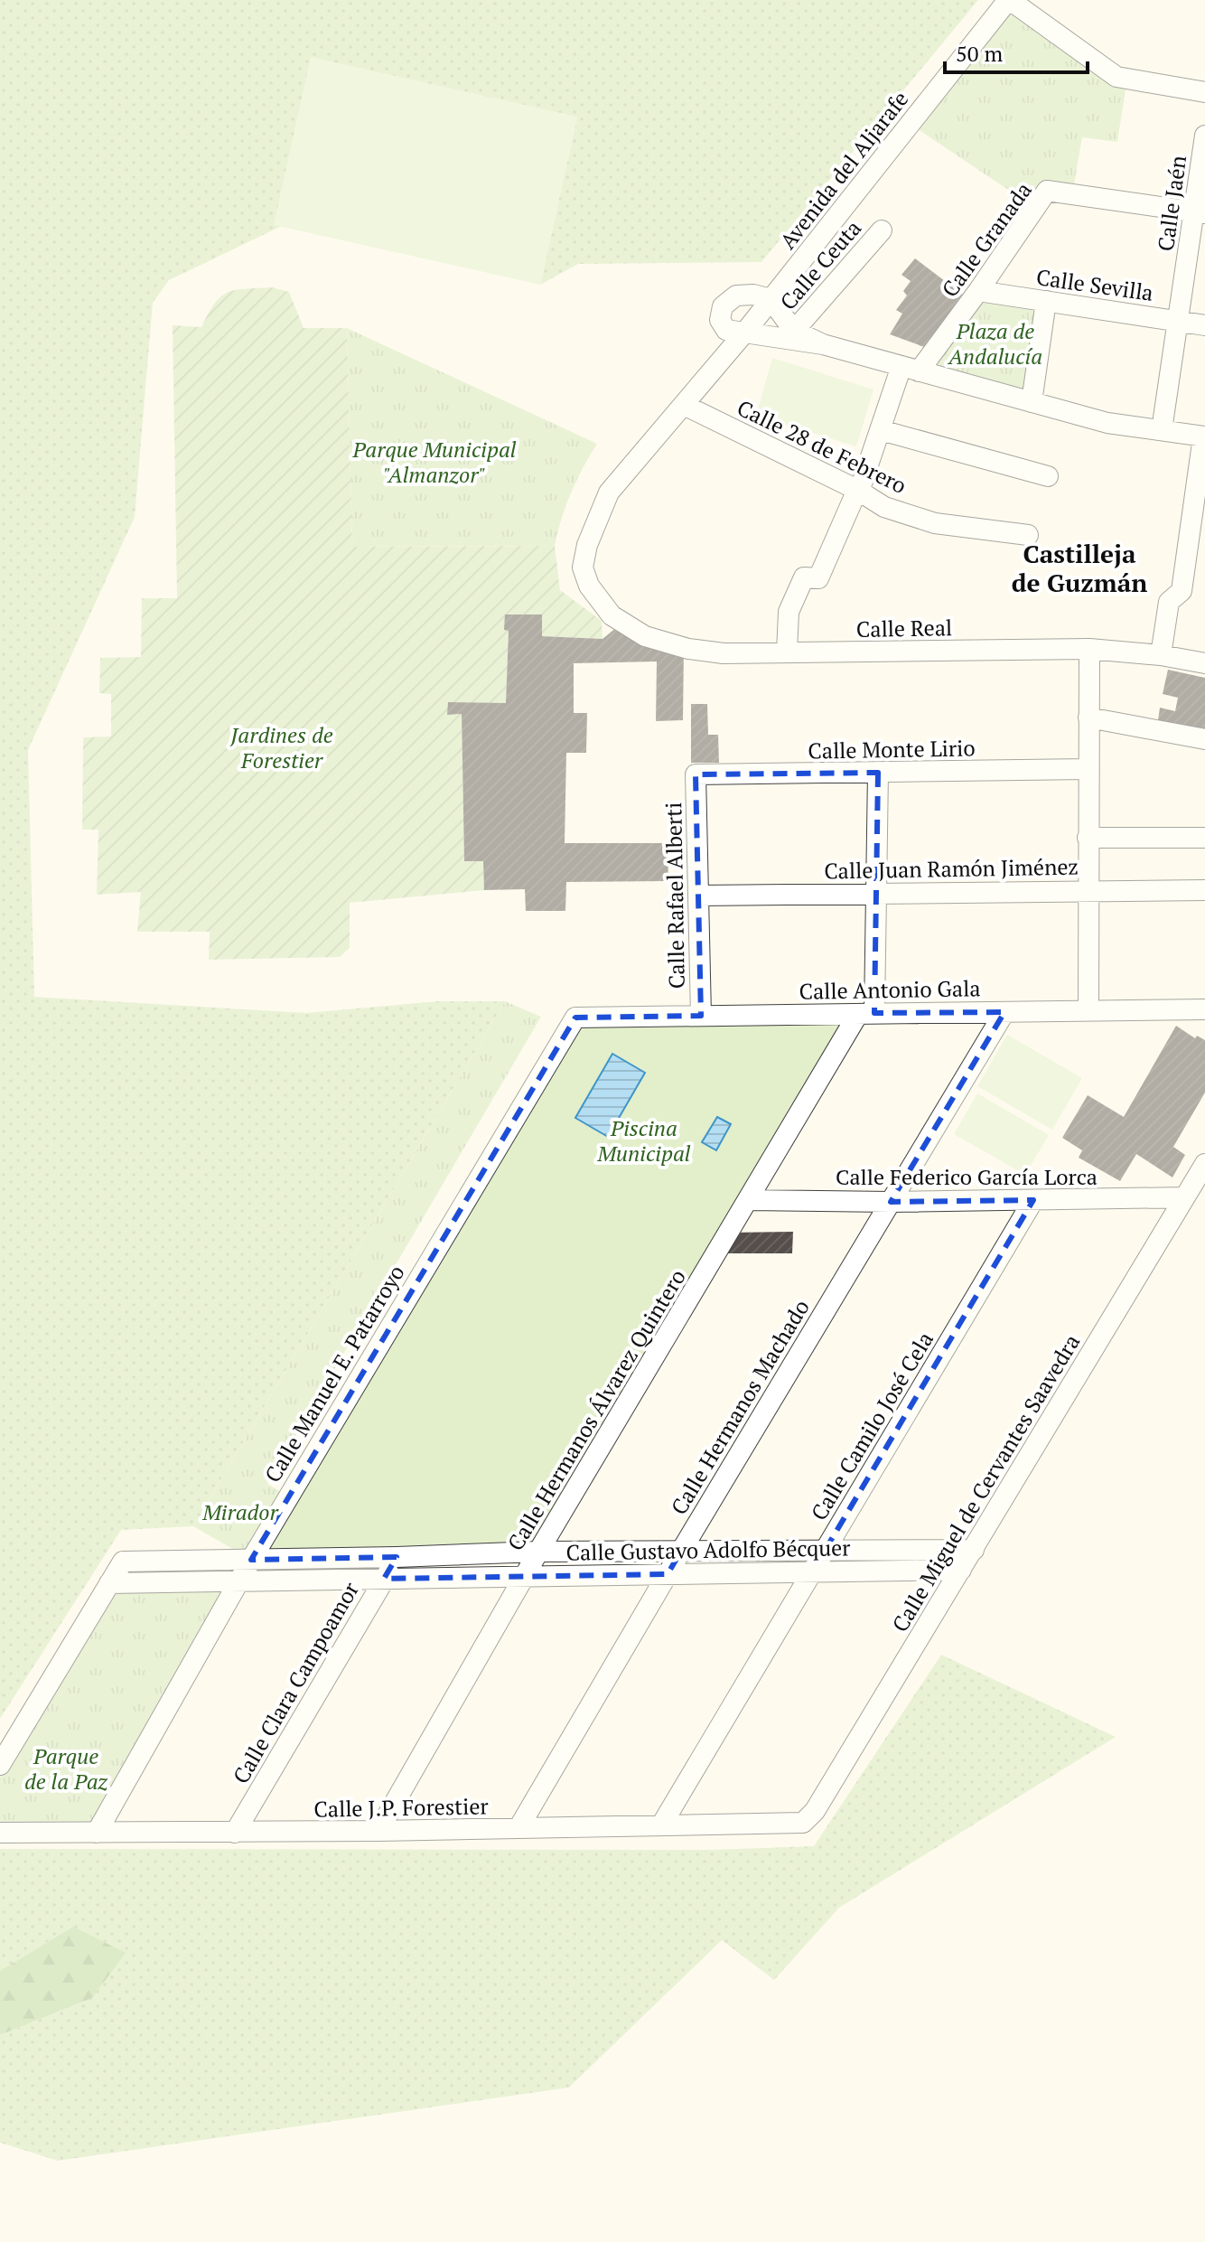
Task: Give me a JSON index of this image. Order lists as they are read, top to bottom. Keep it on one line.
{"streets":{"street":["Avenida del Aljarafe","Calle Jaén","Calle Granada","Calle Ceuta","Calle Sevilla","Calle 28 de Febrero","Calle Real","Calle Monte Lirio","Calle Juan Ramón Jiménez","Calle Rafael Alberti","Calle Antonio Gala","Calle Federico García Lorca","Calle Manuel E. Patarroyo","Calle Hermanos Machado","Calle Hermanos Álvarez Quintero","Calle Camilo José Cela","Calle Miguel de Cervantes Saavedra","Calle Gustavo Adolfo Bécquer","Calle Clara Campoamor","Calle J.P. Forestier"]},"crossings":[["Avenida del Aljarafe","Calle 28 de Febrero"],["Avenida del Aljarafe","Calle Real"],["Calle Jaén","Calle Granada"],["Calle Jaén","Calle Sevilla"],["Calle Granada","Calle Sevilla"],["Calle Granada","Calle 28 de Febrero"],["Calle Granada","Calle Real"],["Calle Monte Lirio","Calle Rafael Alberti"],["Calle Juan Ramón Jiménez","Calle Rafael Alberti"],["Calle Rafael Alberti","Calle Antonio Gala"],["Calle Antonio Gala","Calle Manuel E. Patarroyo"],["Calle Antonio Gala","Calle Hermanos Machado"],["Calle Antonio Gala","Calle Hermanos Álvarez Quintero"],["Calle Federico García Lorca","Calle Hermanos Machado"],["Calle Federico García Lorca","Calle Hermanos Álvarez Quintero"],["Calle Federico García Lorca","Calle Camilo José Cela"],["Calle Federico García Lorca","Calle Miguel de Cervantes Saavedra"],["Calle Manuel E. Patarroyo","Calle Gustavo Adolfo Bécquer"],["Calle Manuel E. Patarroyo","Calle J.P. Forestier"],["Calle Hermanos Machado","Calle Gustavo Adolfo Bécquer"],["Calle Hermanos Machado","Calle J.P. Forestier"],["Calle Hermanos Álvarez Quintero","Calle Gustavo Adolfo Bécquer"],["Calle Hermanos Álvarez Quintero","Calle J.P. Forestier"],["Calle Camilo José Cela","Calle Gustavo Adolfo Bécquer"],["Calle Camilo José Cela","Calle J.P. Forestier"],["Calle Miguel de Cervantes Saavedra","Calle Gustavo Adolfo Bécquer"],["Calle Miguel de Cervantes Saavedra","Calle J.P. Forestier"],["Calle Gustavo Adolfo Bécquer","Calle Clara Campoamor"],["Calle Clara Campoamor","Calle J.P. Forestier"]],"districts":["Castilleja de Guzmán"],"parks":["Plaza de Andalucía","Parque Municipal \"Almanzor\"","Jardines de Forestier","Piscina Municipal","Mirador","Parque de la Paz"],"scale_bar":"50 m"}
